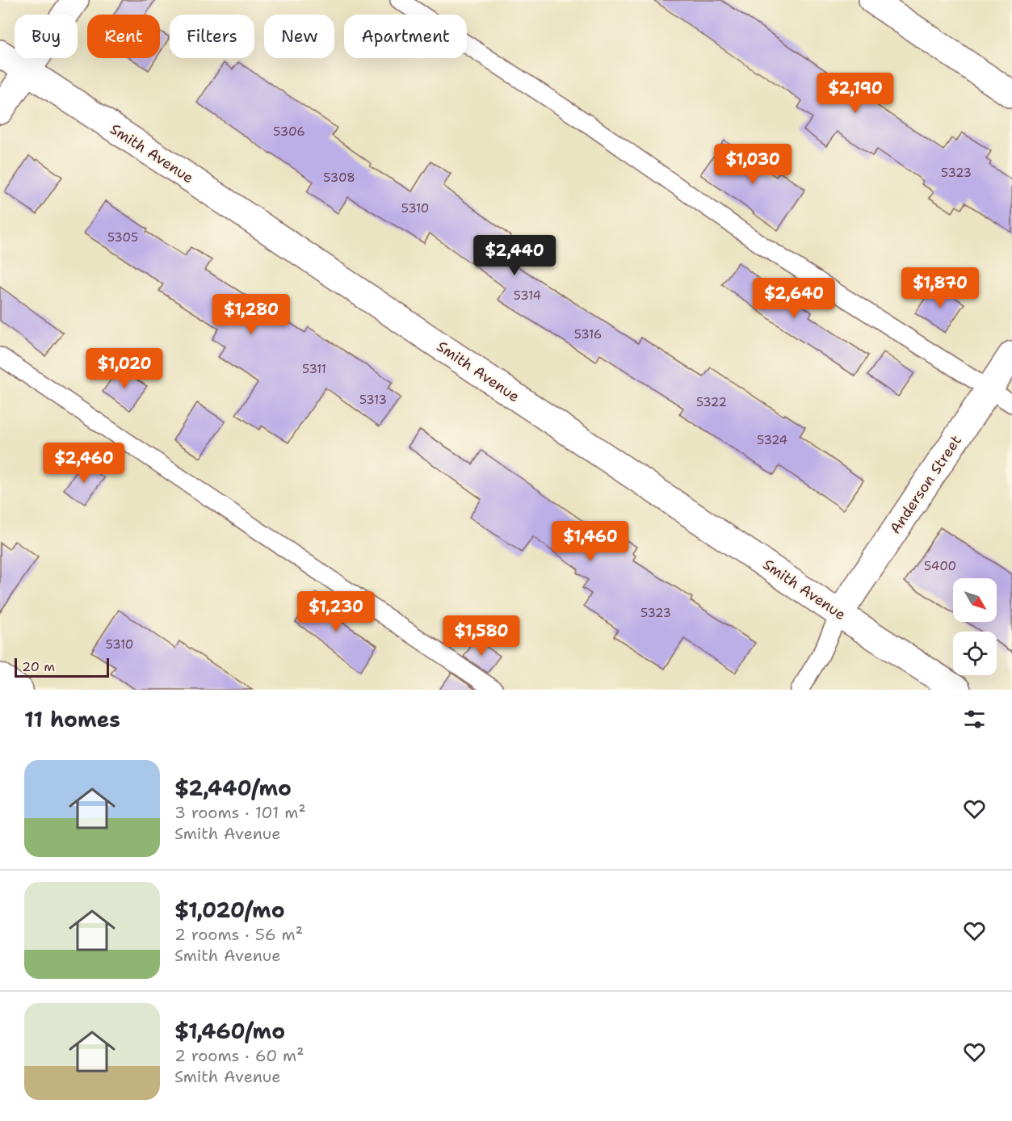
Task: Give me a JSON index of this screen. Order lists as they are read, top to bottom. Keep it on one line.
{"streets":{"street":["Smith Avenue","Anderson Street"]},"crossings":[["Smith Avenue","Anderson Street"]],"house_numbers":["5306","5323","5308","5310","5305","5314","5316","5311","5313","5322","5324","5400","5323","5310"],"scale_bar":"20 m","north":"bottom right","page":{"chip":["Buy","Rent","Filters","New","Apartment"],"price":["$2,190","$1,030","$2,440","$1,870","$2,640","$1,280","$1,020","$2,460","$1,460","$1,230","$1,580"],"scale":"20 m","heading":"11 homes","list":[{"name":"$2,440/mo","note":"3 rooms · 101 m² · Smith Avenue"},{"name":"$1,020/mo","note":"2 rooms · 56 m² · Smith Avenue"},{"name":"$1,460/mo","note":"2 rooms · 60 m² · Smith Avenue"}]}}
